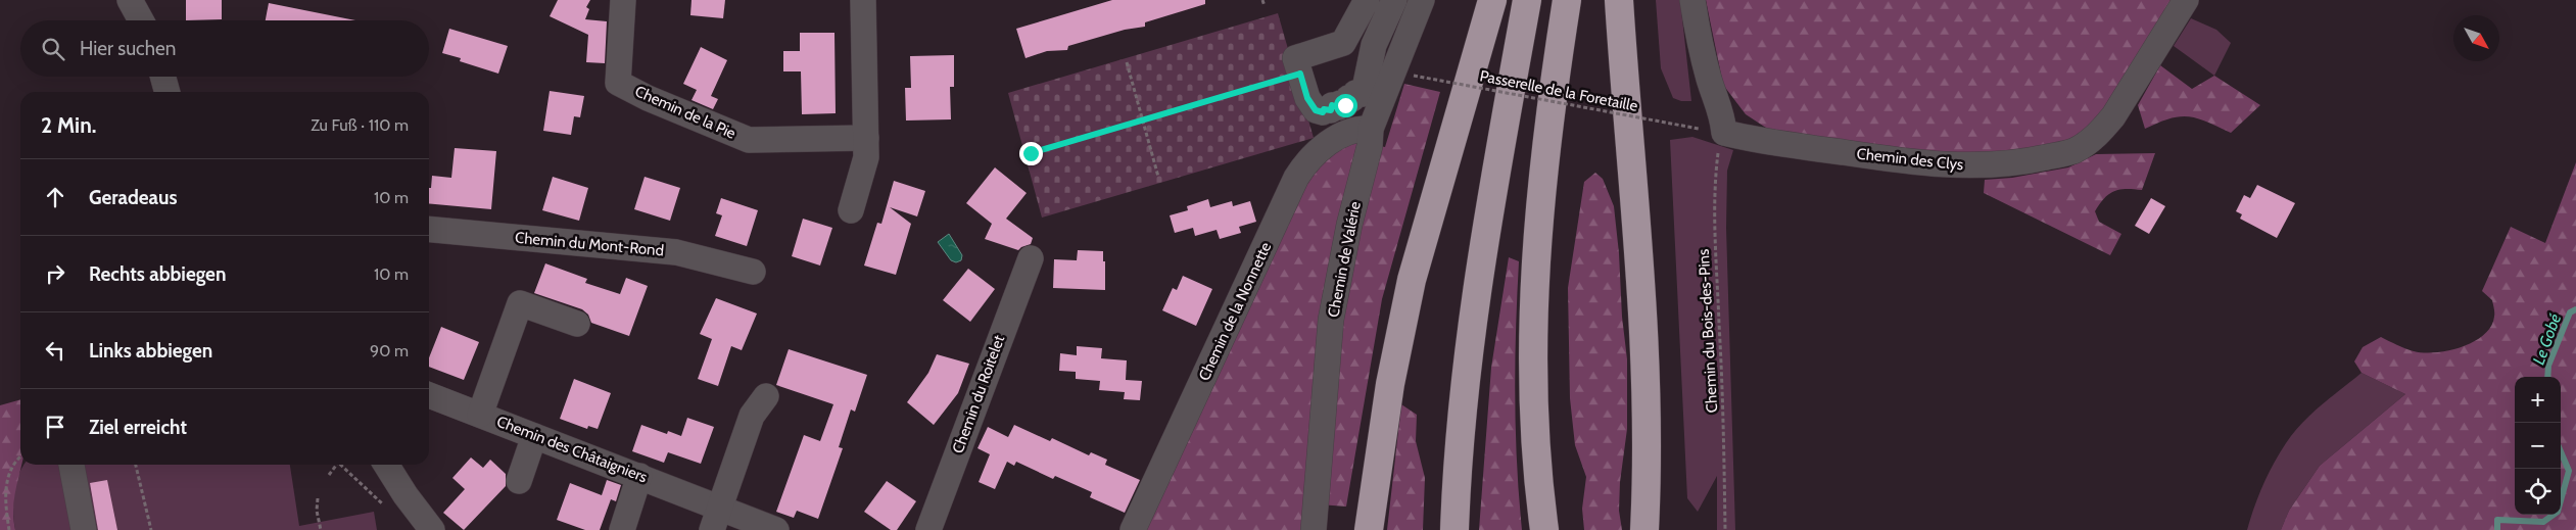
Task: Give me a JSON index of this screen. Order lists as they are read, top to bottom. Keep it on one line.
{"streets":{"street":["Chemin de la Pie","Chemin des Clys","Chemin du Mont-Rond","Chemin de Valérie","Chemin de la Nonnette","Chemin du Roitelet","Chemin des Châtaigniers"],"path":["Passerelle de la Foretaille","Chemin du Bois-des-Pins"]},"crossings":[["Chemin des Clys","Chemin du Bois-des-Pins"],["Chemin de Valérie","Chemin de la Nonnette"]],"water":["Le Gobé"],"north":"bottom right","page":{"search":"Hier suchen","heading":["2 Min.","Zu Fuß · 110 m"],"list":[["Geradeaus","10 m"],["Rechts abbiegen","10 m"],["Links abbiegen","90 m"],"Ziel erreicht"],"map_buttons":["+","−"]}}
